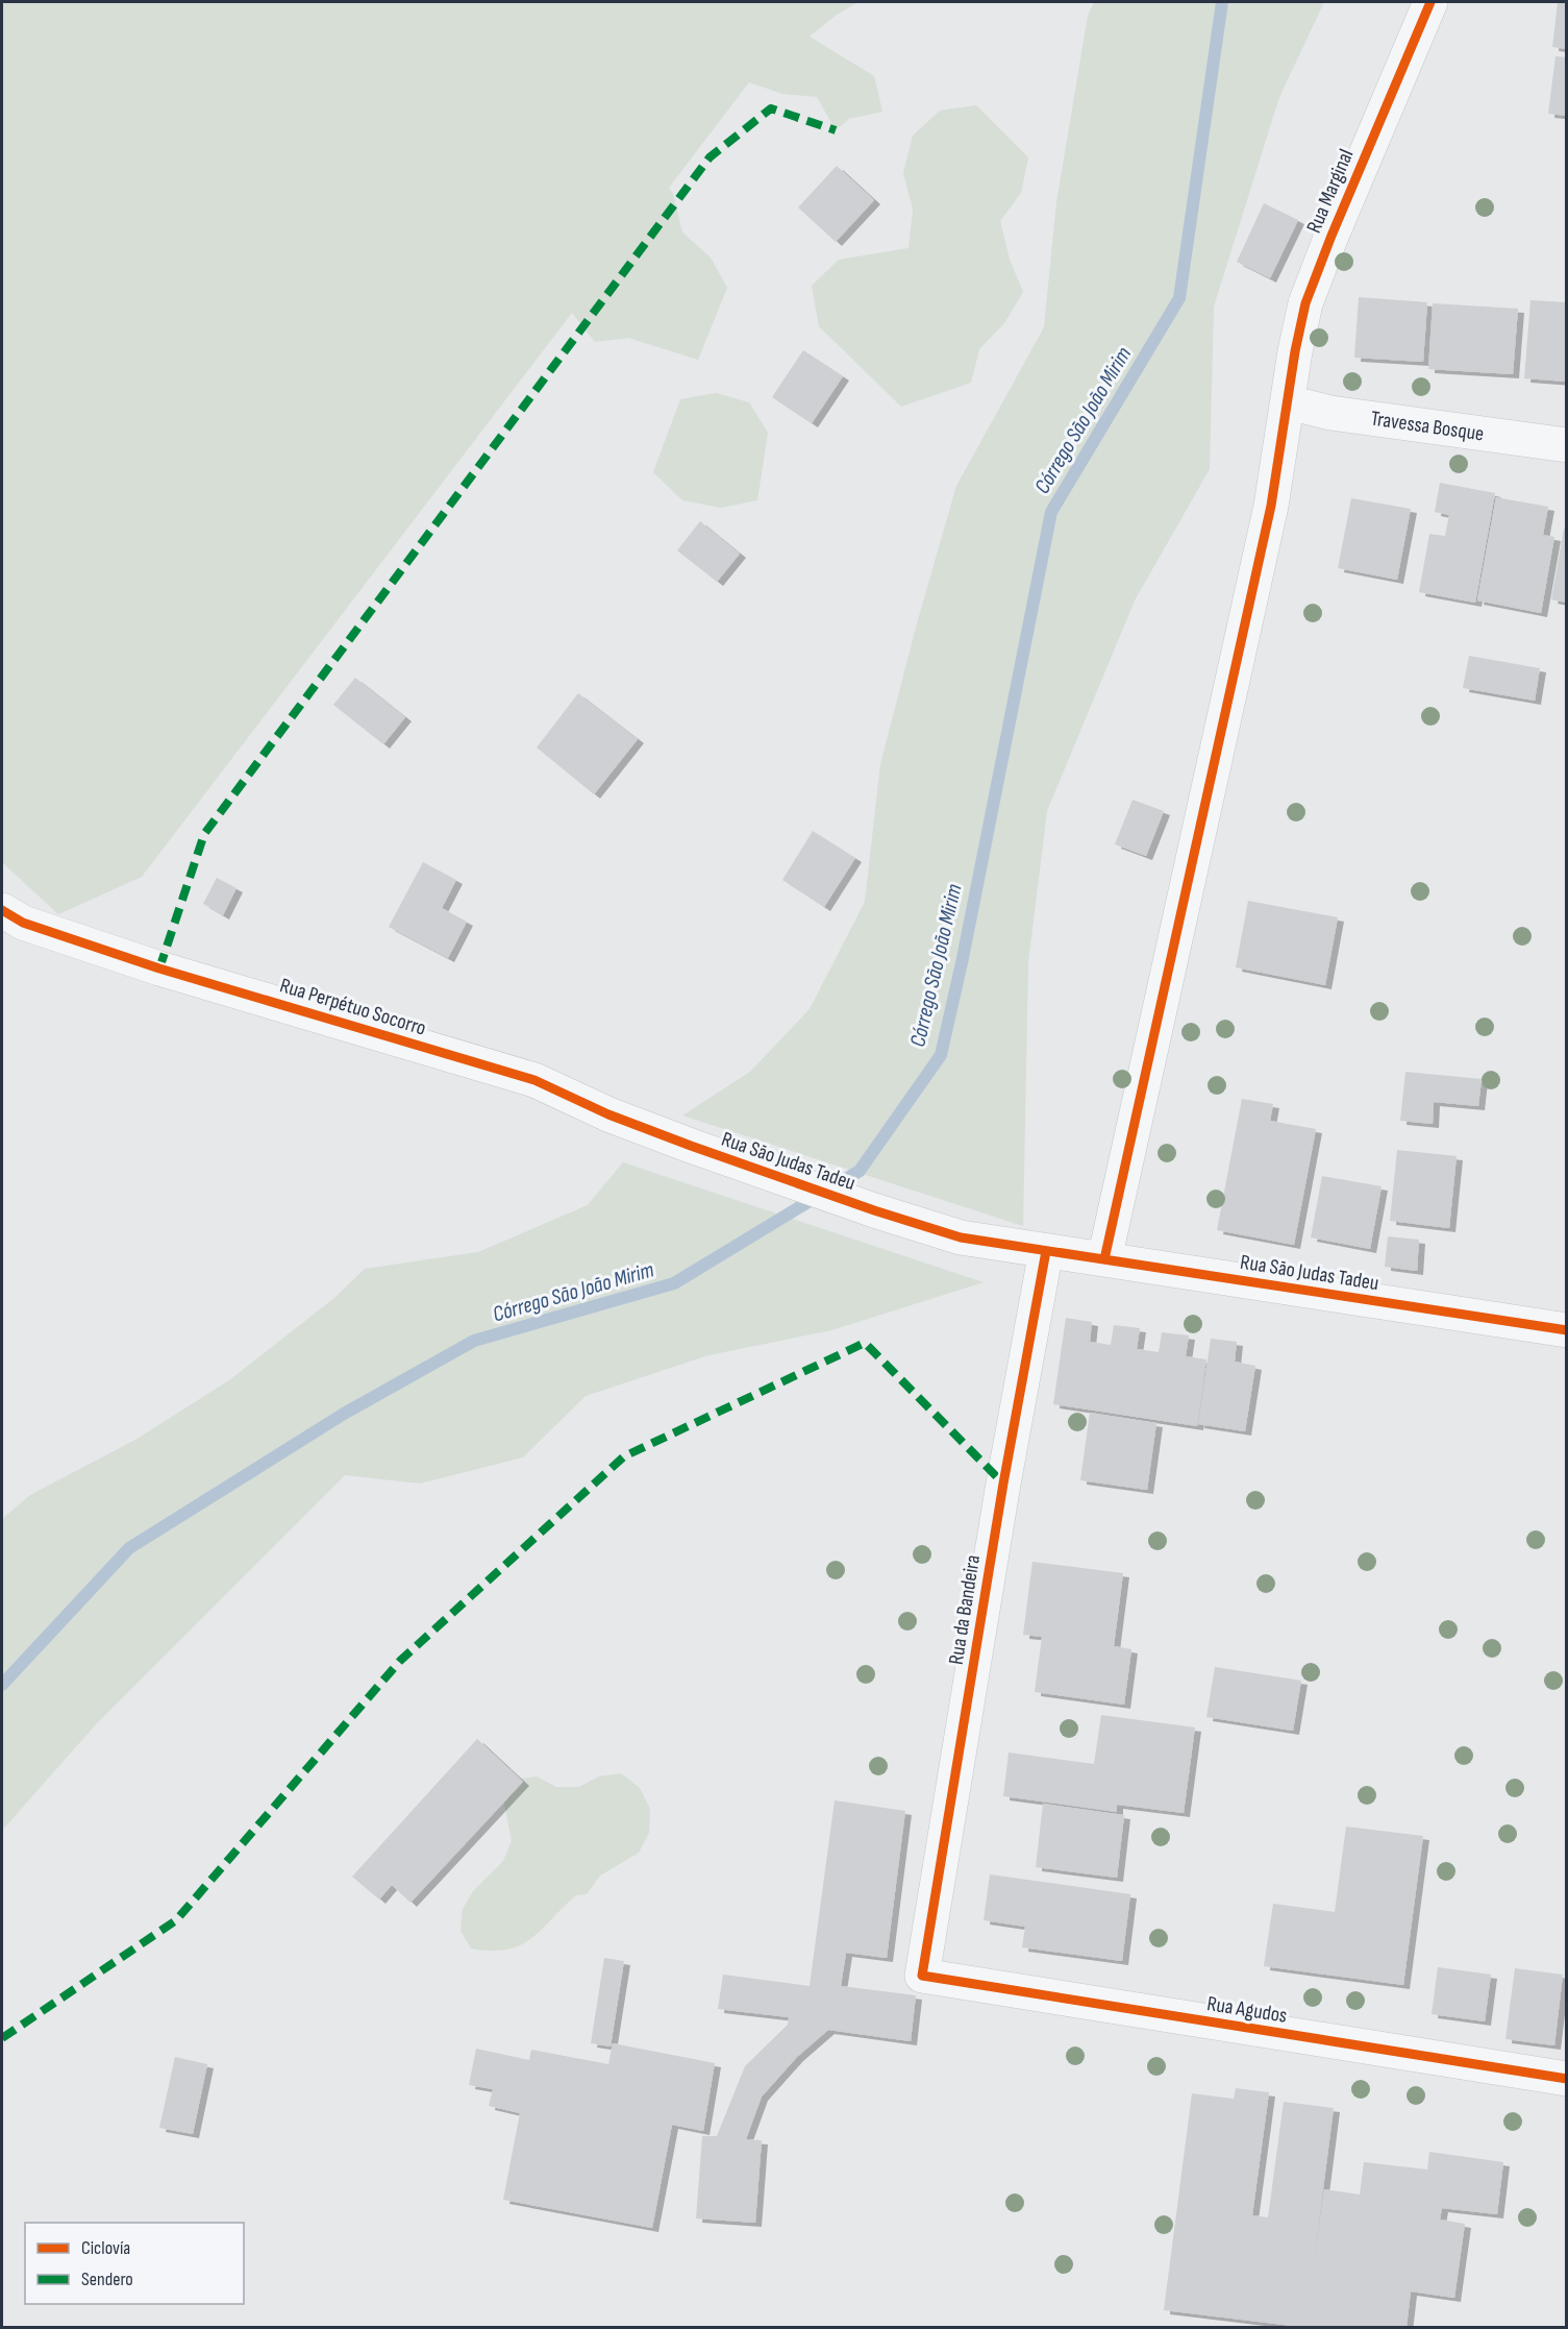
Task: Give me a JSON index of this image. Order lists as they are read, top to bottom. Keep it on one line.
{"streets":{"street":["Rua Marginal","Travessa Bosque","Rua Perpétuo Socorro","Rua São Judas Tadeu","Rua da Bandeira","Rua Agudos"]},"crossings":[["Rua Marginal","Travessa Bosque"],["Rua Marginal","Rua São Judas Tadeu"],["Rua Perpétuo Socorro","Rua São Judas Tadeu"],["Rua São Judas Tadeu","Rua da Bandeira"],["Rua da Bandeira","Rua Agudos"]],"water":["Córrego São João Mirim"],"legend":["Ciclovía","Sendero"]}
